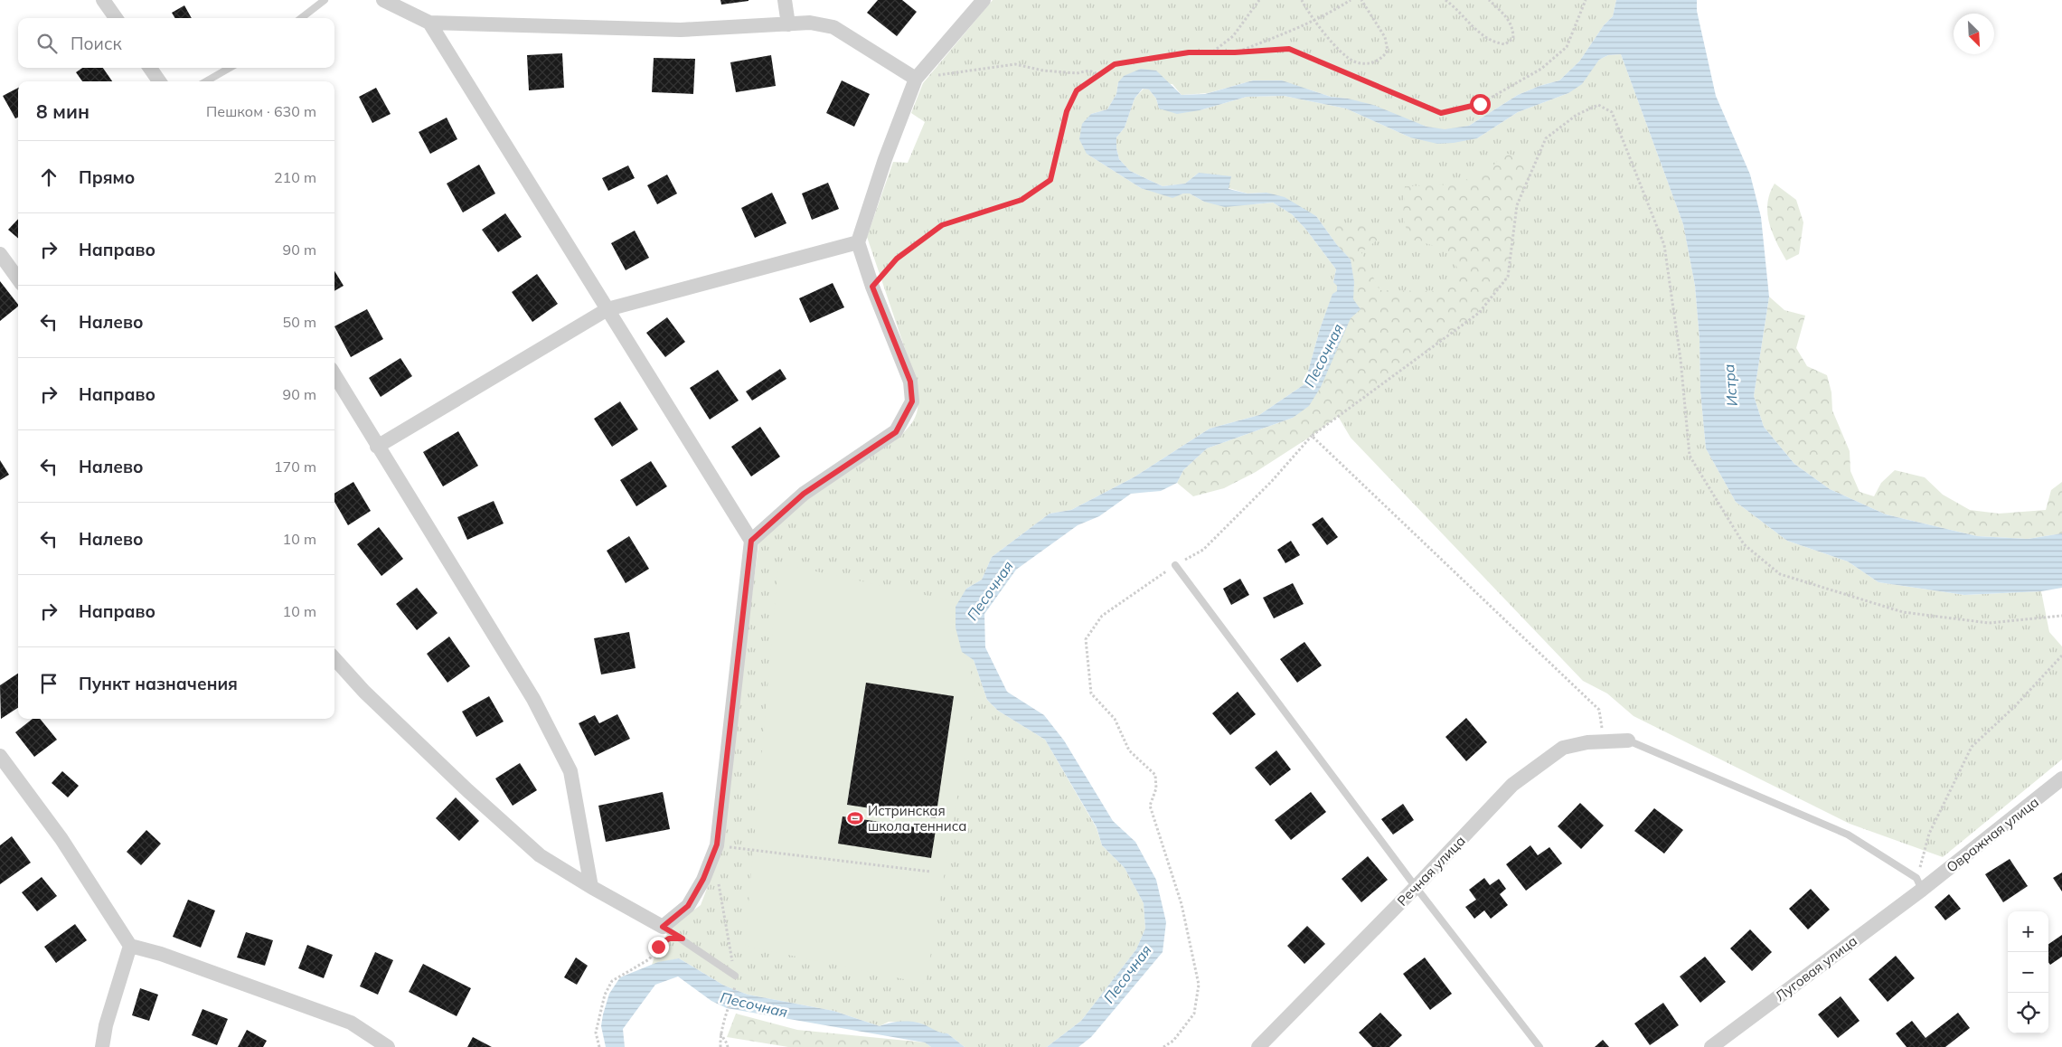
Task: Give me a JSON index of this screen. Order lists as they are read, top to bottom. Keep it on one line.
{"streets":{"street":["Овражная улица","Речная улица","Луговая улица"]},"crossings":[["Овражная улица","Луговая улица"]],"water":["Песочная","Истра"],"places":{"sports":["Истринская школа тенниса"]},"north":"bottom right","page":{"search":"Поиск","heading":["8 мин","Пешком · 630 m"],"list":[["Прямо","210 m"],["Направо","90 m"],["Налево","50 m"],["Направо","90 m"],["Налево","170 m"],["Налево","10 m"],["Направо","10 m"],"Пункт назначения"],"map_buttons":["+","−"]}}
